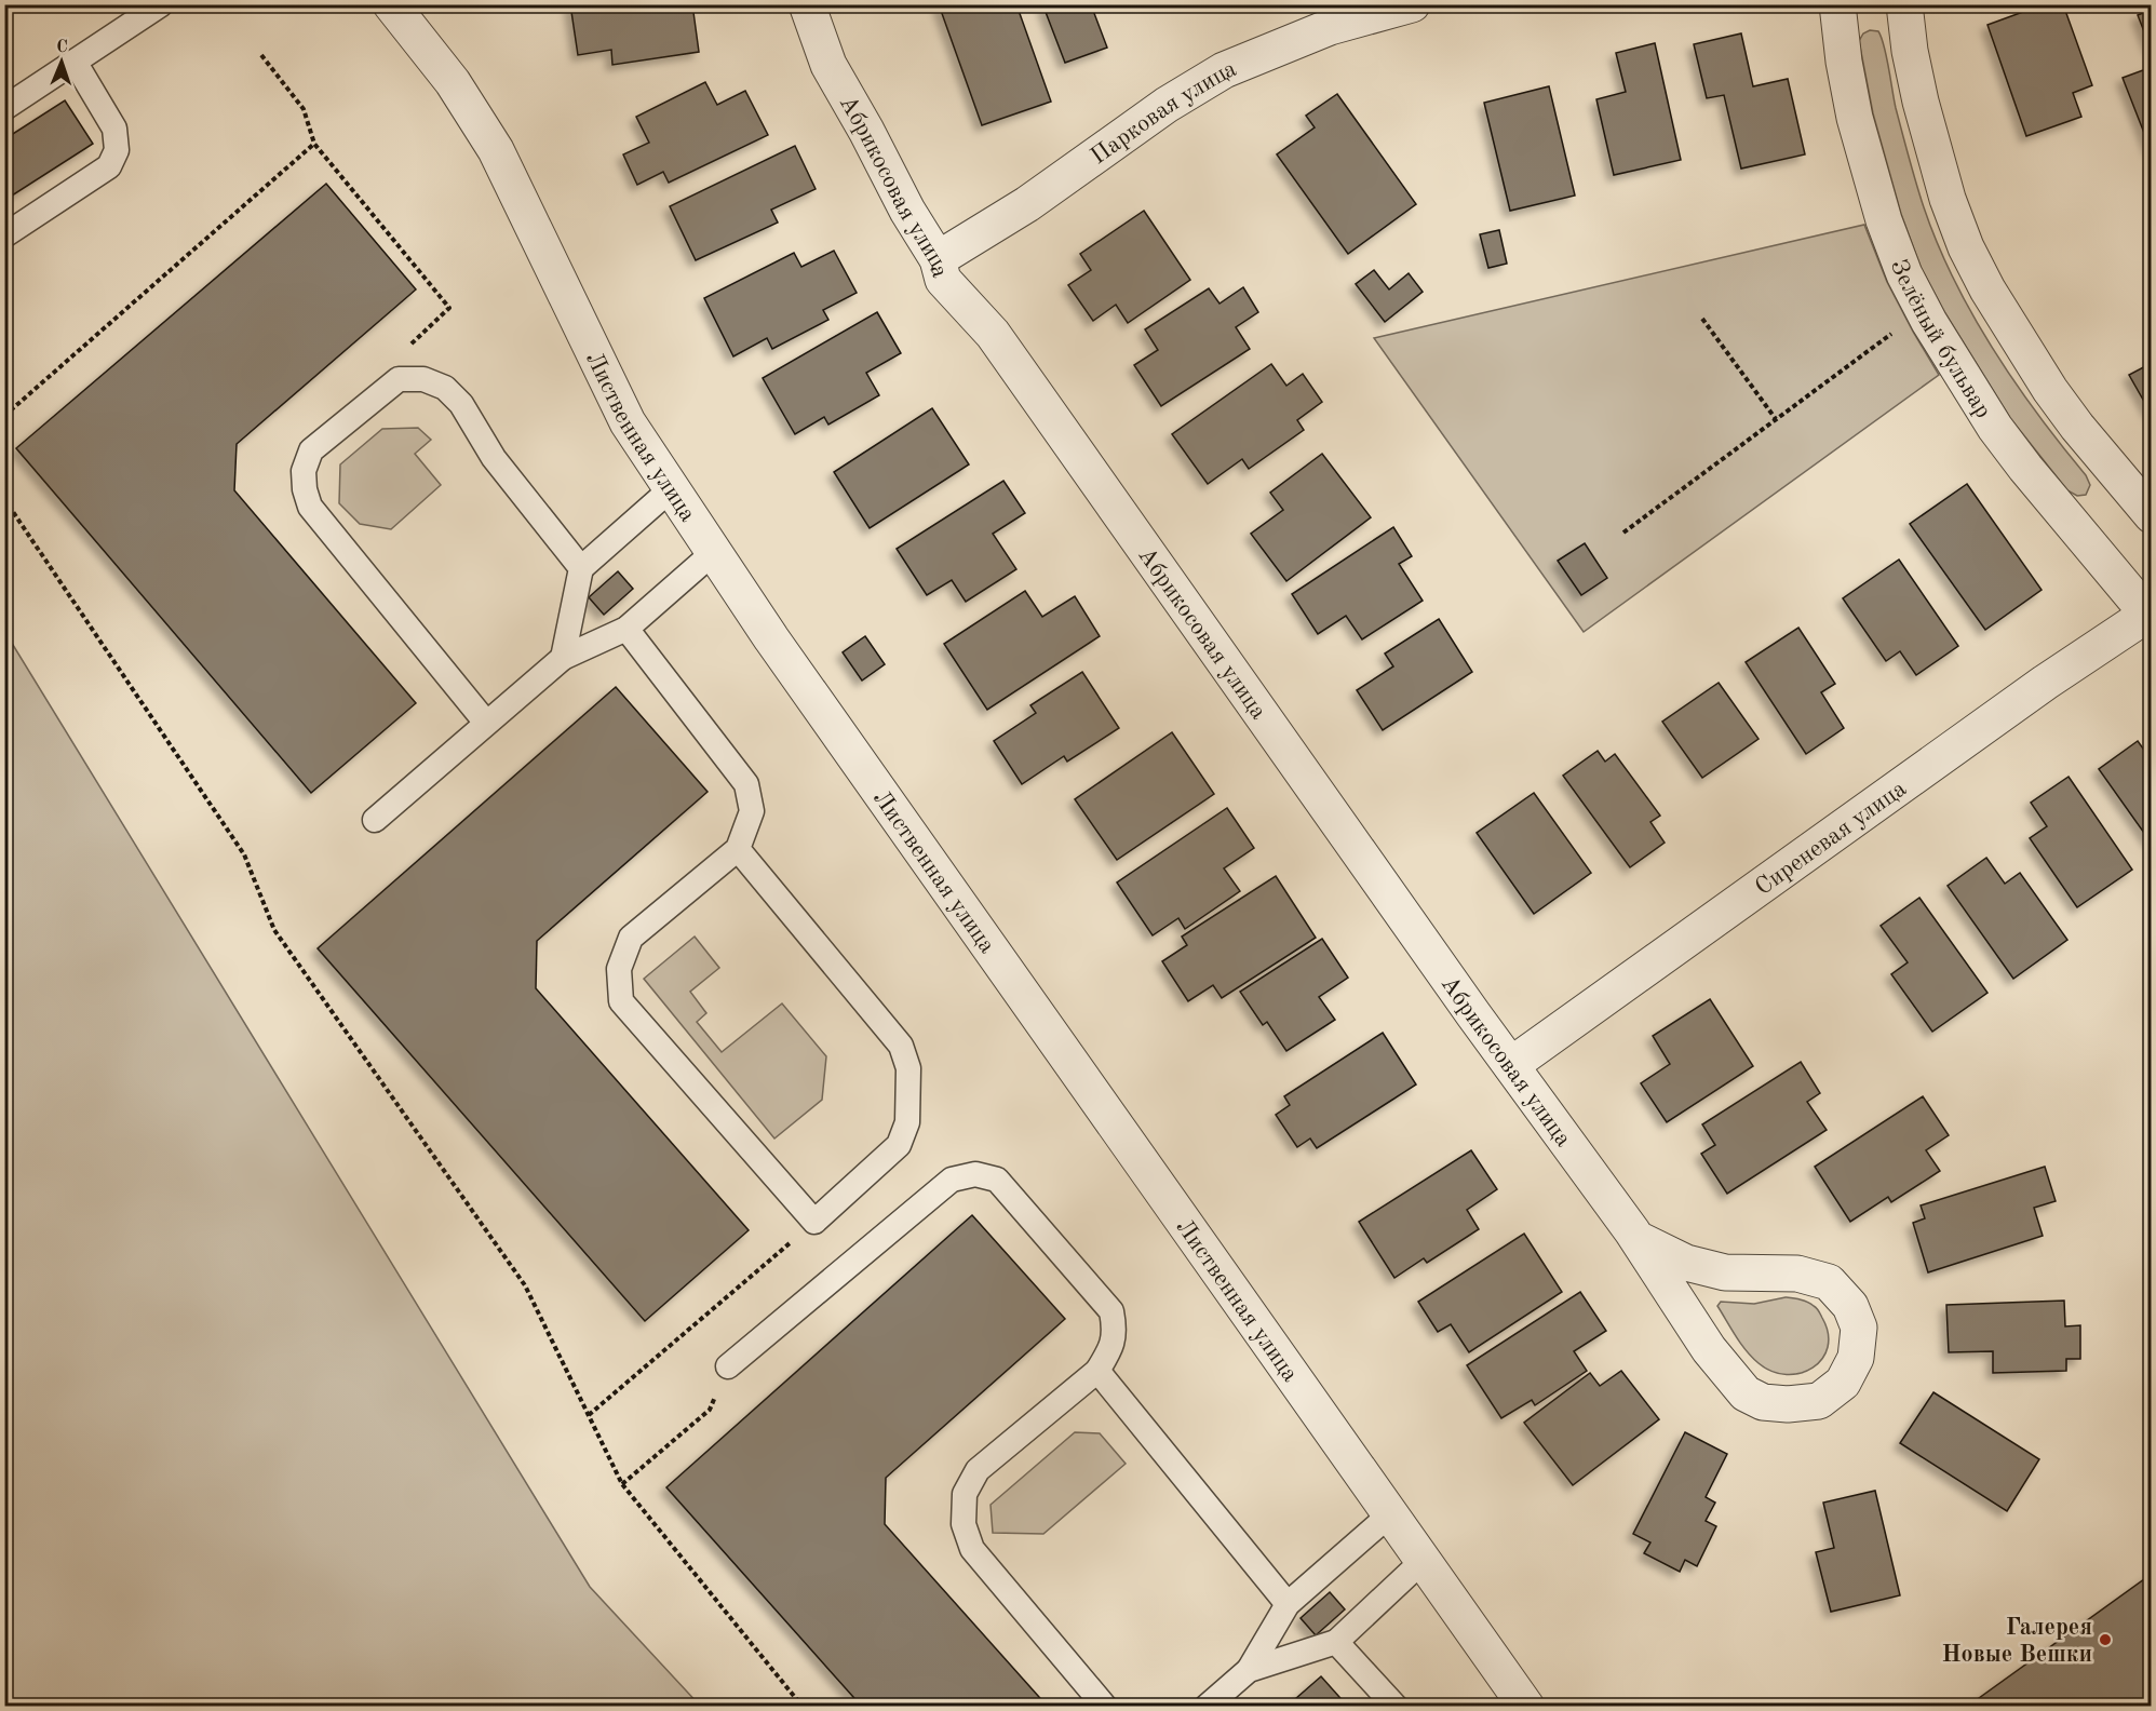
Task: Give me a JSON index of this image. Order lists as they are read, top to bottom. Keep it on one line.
{"streets":{"street":["Парковая улица","Абрикосовая улица","Зелёный бульвар","Лиственная улица","Сиреневая улица"]},"crossings":[["Парковая улица","Абрикосовая улица"],["Абрикосовая улица","Сиреневая улица"],["Зелёный бульвар","Сиреневая улица"]],"places":["Галерея Новые Вешки"],"north":"top"}
